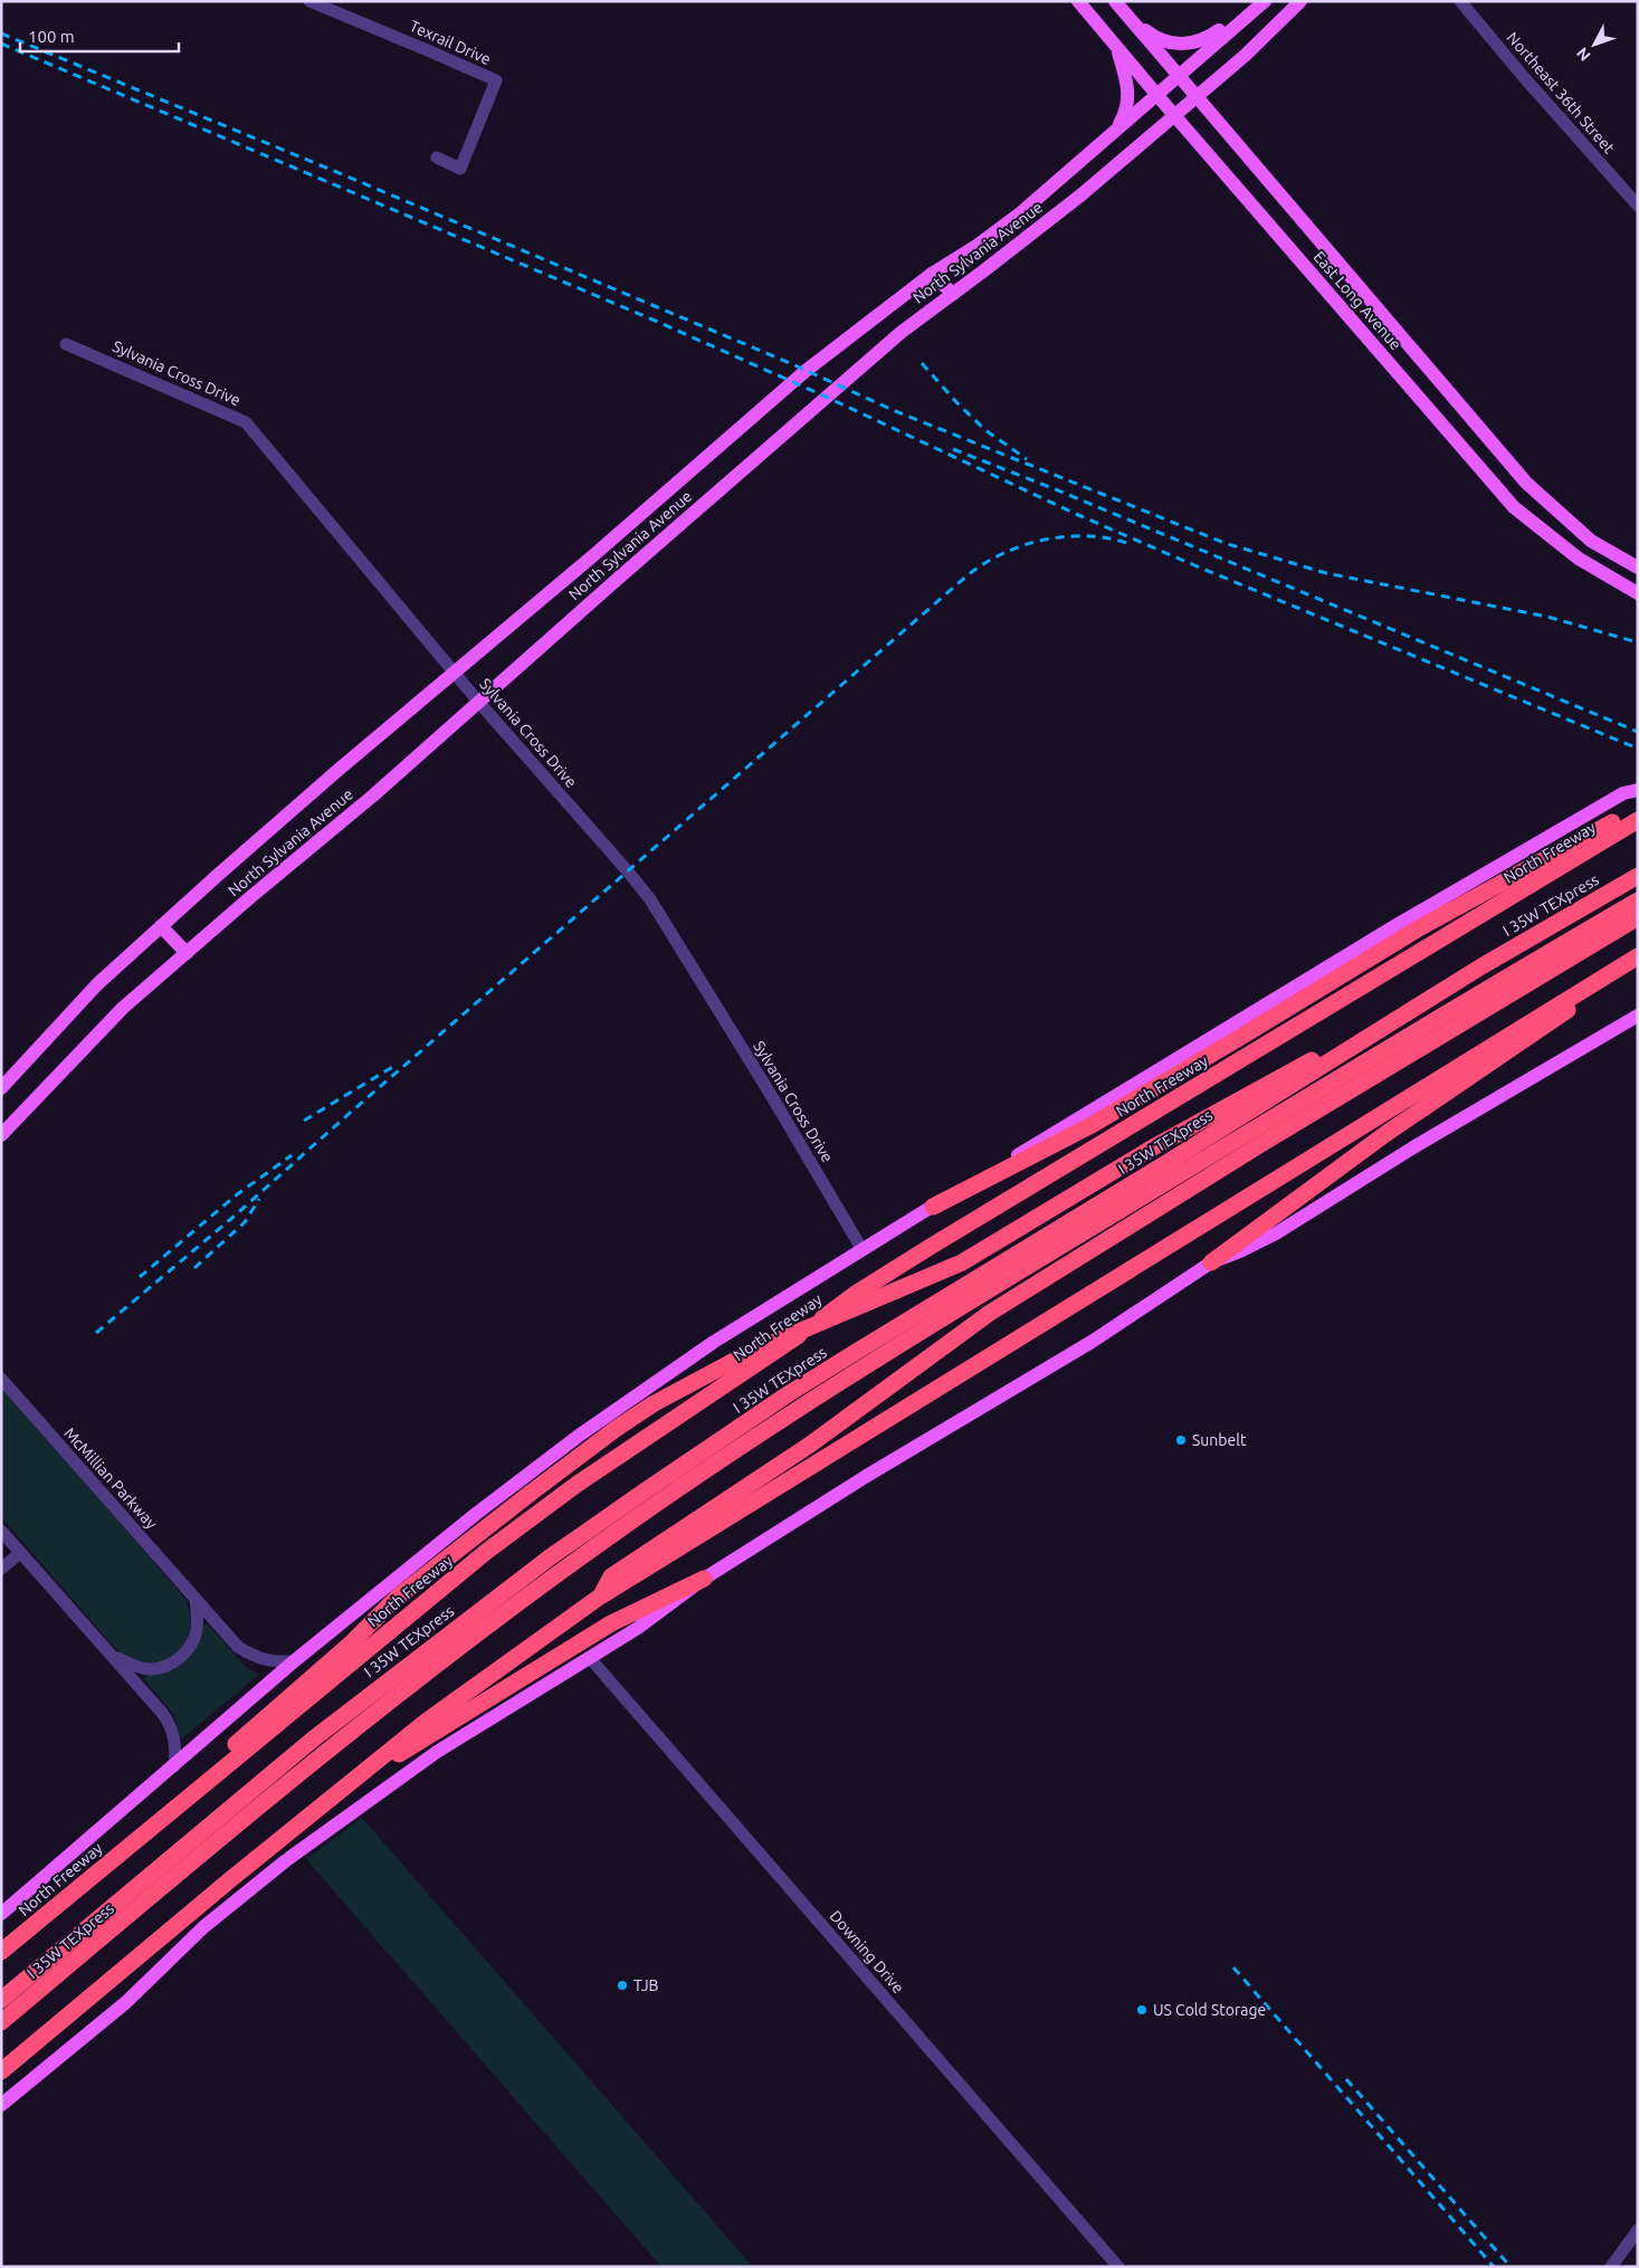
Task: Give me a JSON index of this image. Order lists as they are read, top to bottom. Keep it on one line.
{"streets":{"highway":["North Freeway","I 35W TEXpress"],"main road":["North Sylvania Avenue","East Long Avenue"],"street":["Texrail Drive","Northeast 36th Street","Sylvania Cross Drive","McMillian Parkway","Downing Drive"]},"crossings":[["North Sylvania Avenue","East Long Avenue"],["North Sylvania Avenue","Sylvania Cross Drive"],["Sylvania Cross Drive","North Freeway"],["North Freeway","McMillian Parkway"]],"places":["Sunbelt","TJB","US Cold Storage"],"scale_bar":"100 m","north":"bottom left"}
